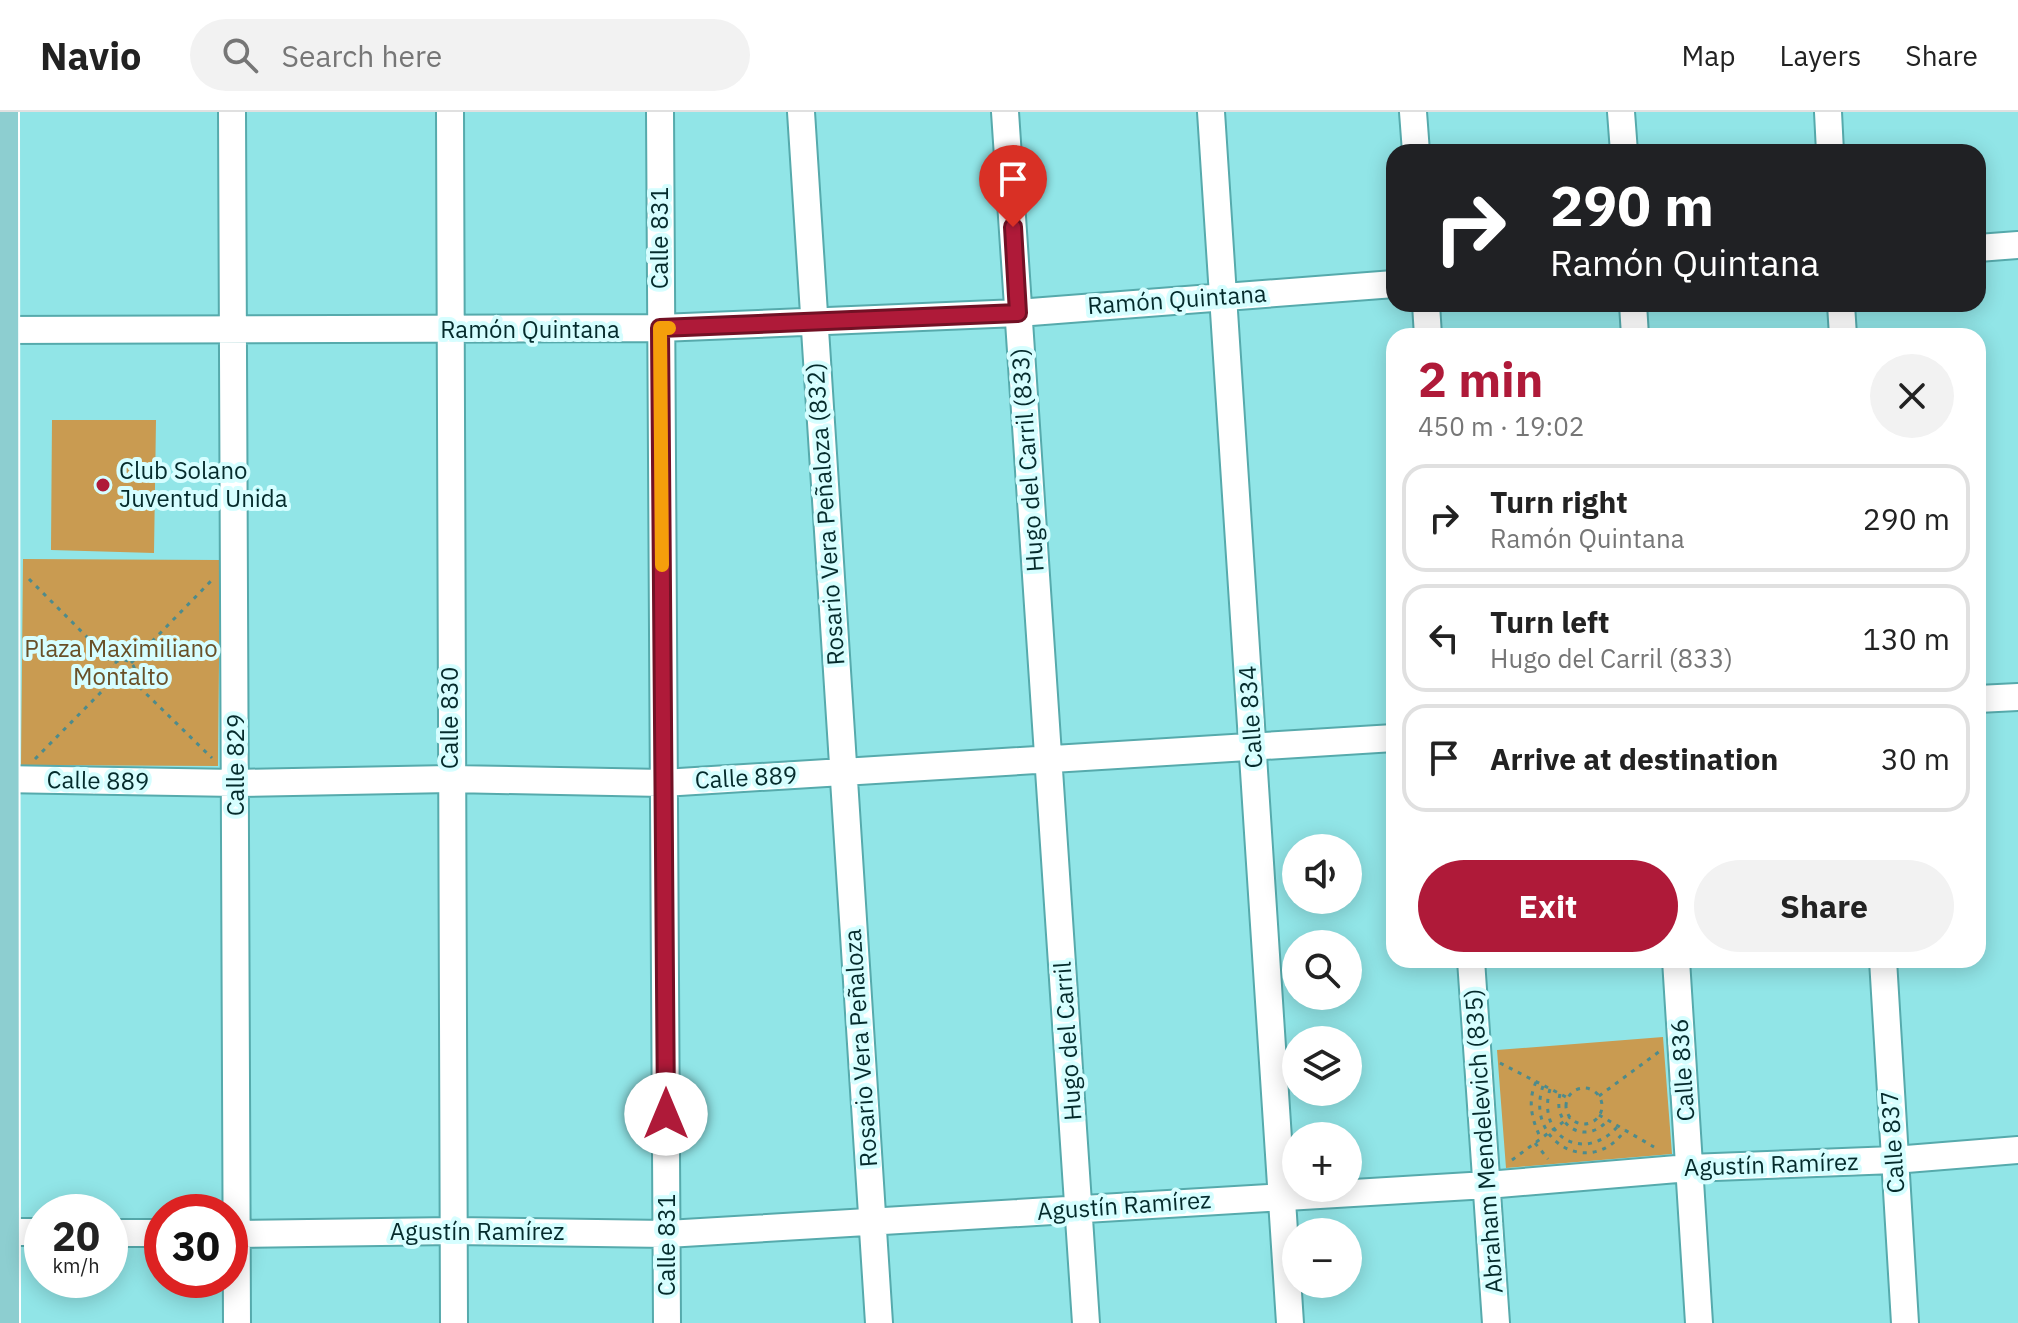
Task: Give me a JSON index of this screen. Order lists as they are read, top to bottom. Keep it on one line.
{"streets":{"street":["Calle 831","Ramón Quintana","Hugo del Carril (833)","Rosario Vera Peñaloza (832)","Calle 834","Calle 830","Calle 829","Calle 889","Hugo del Carril","Rosario Vera Peñaloza","Calle 836","Abraham Mendelevich (835)","Calle 837","Agustín Ramírez"]},"crossings":[["Calle 831","Ramón Quintana"],["Calle 831","Calle 889"],["Calle 831","Agustín Ramírez"],["Ramón Quintana","Hugo del Carril (833)"],["Ramón Quintana","Rosario Vera Peñaloza (832)"],["Ramón Quintana","Calle 834"],["Ramón Quintana","Calle 830"],["Ramón Quintana","Calle 829"],["Hugo del Carril (833)","Calle 889"],["Hugo del Carril (833)","Hugo del Carril"],["Rosario Vera Peñaloza (832)","Calle 889"],["Rosario Vera Peñaloza (832)","Rosario Vera Peñaloza"],["Calle 834","Calle 889"],["Calle 834","Agustín Ramírez"],["Calle 830","Calle 889"],["Calle 830","Agustín Ramírez"],["Calle 829","Calle 889"],["Calle 889","Hugo del Carril"],["Calle 889","Rosario Vera Peñaloza"],["Hugo del Carril","Agustín Ramírez"],["Rosario Vera Peñaloza","Agustín Ramírez"],["Calle 836","Agustín Ramírez"],["Abraham Mendelevich (835)","Agustín Ramírez"],["Calle 837","Agustín Ramírez"]],"parks":["Plaza Maximiliano Montalto"],"places":["Club Solano Juventud Unida"],"page":{"header":"Navio","search":"Search here","nav":["Map","Layers","Share"],"turn":["290 m","Ramón Quintana"],"heading":["2 min","450 m · 19:02"],"list":[{"name":"Turn right","note":"Ramón Quintana","value":"290 m"},{"name":"Turn left","note":"Hugo del Carril (833)","value":"130 m"},{"name":"Arrive at destination","value":"30 m"}],"map_buttons":["+","−"],"buttons":["Exit","Share"],"speed":"20 km/h","limit":"30"}}
